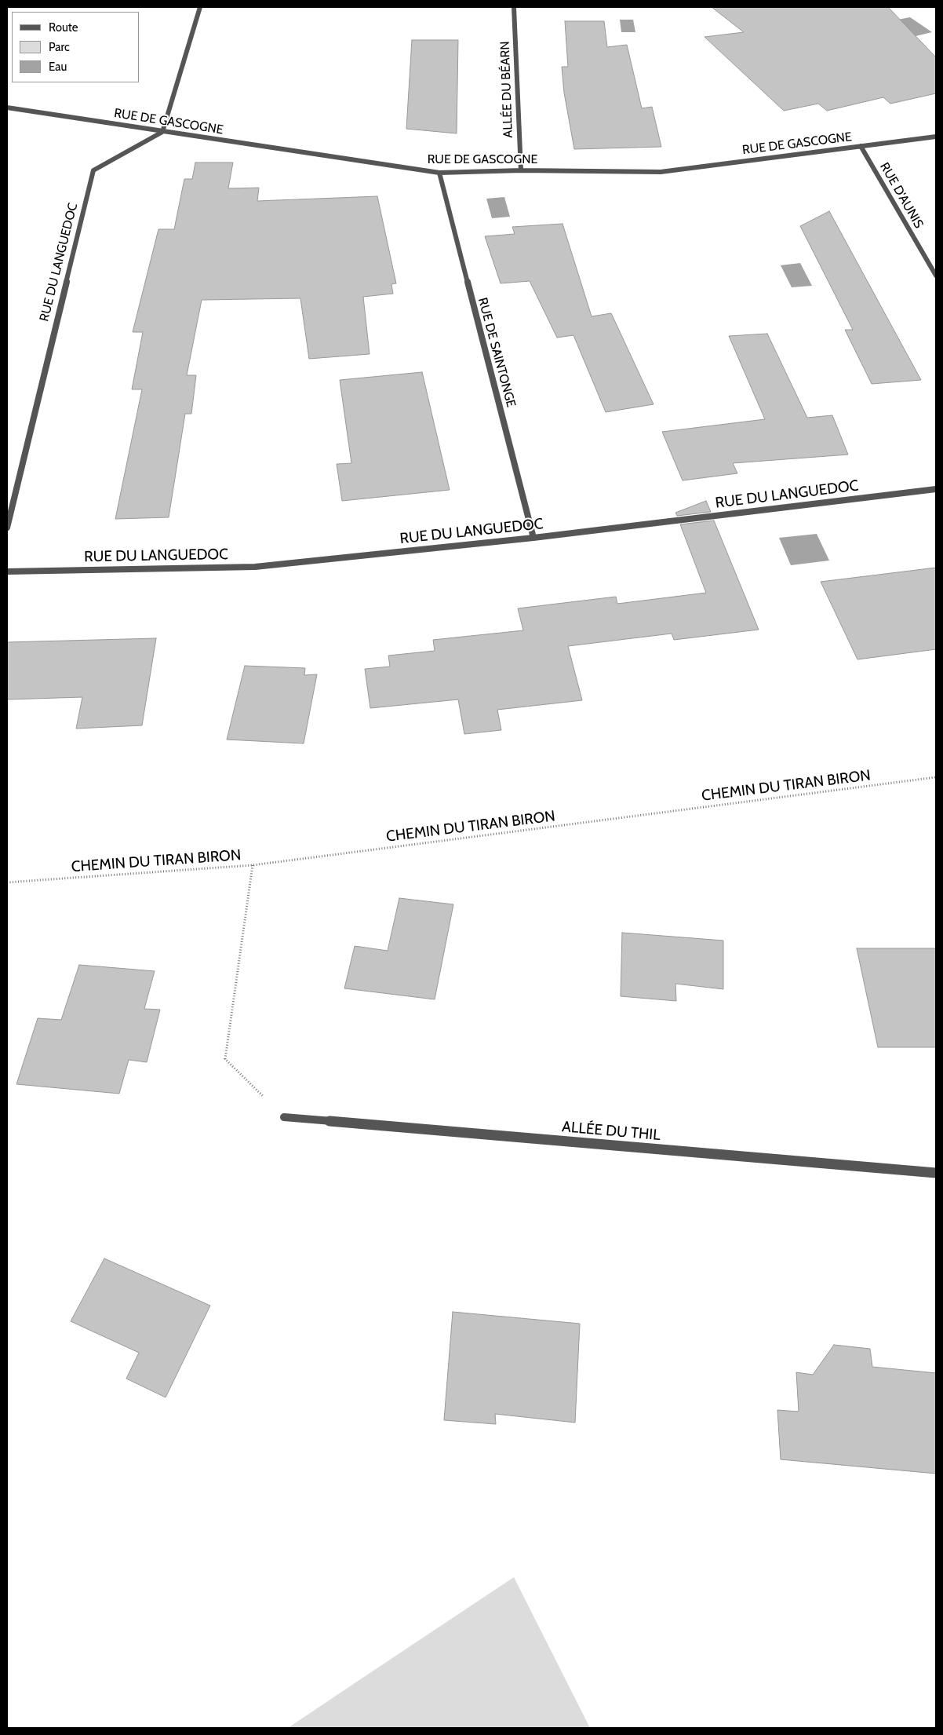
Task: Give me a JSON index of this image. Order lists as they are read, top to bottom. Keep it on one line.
{"streets":{"street":["ALLÉE DU BÉARN","RUE DE GASCOGNE","RUE D'AUNIS","RUE DU LANGUEDOC","RUE DE SAINTONGE","ALLÉE DU THIL"],"path":["CHEMIN DU TIRAN BIRON"]},"crossings":[["ALLÉE DU BÉARN","RUE DE GASCOGNE"],["RUE DE GASCOGNE","RUE D'AUNIS"],["RUE DE GASCOGNE","RUE DU LANGUEDOC"],["RUE DE GASCOGNE","RUE DE SAINTONGE"],["RUE DU LANGUEDOC","RUE DE SAINTONGE"]],"legend":["Route","Parc","Eau"]}
